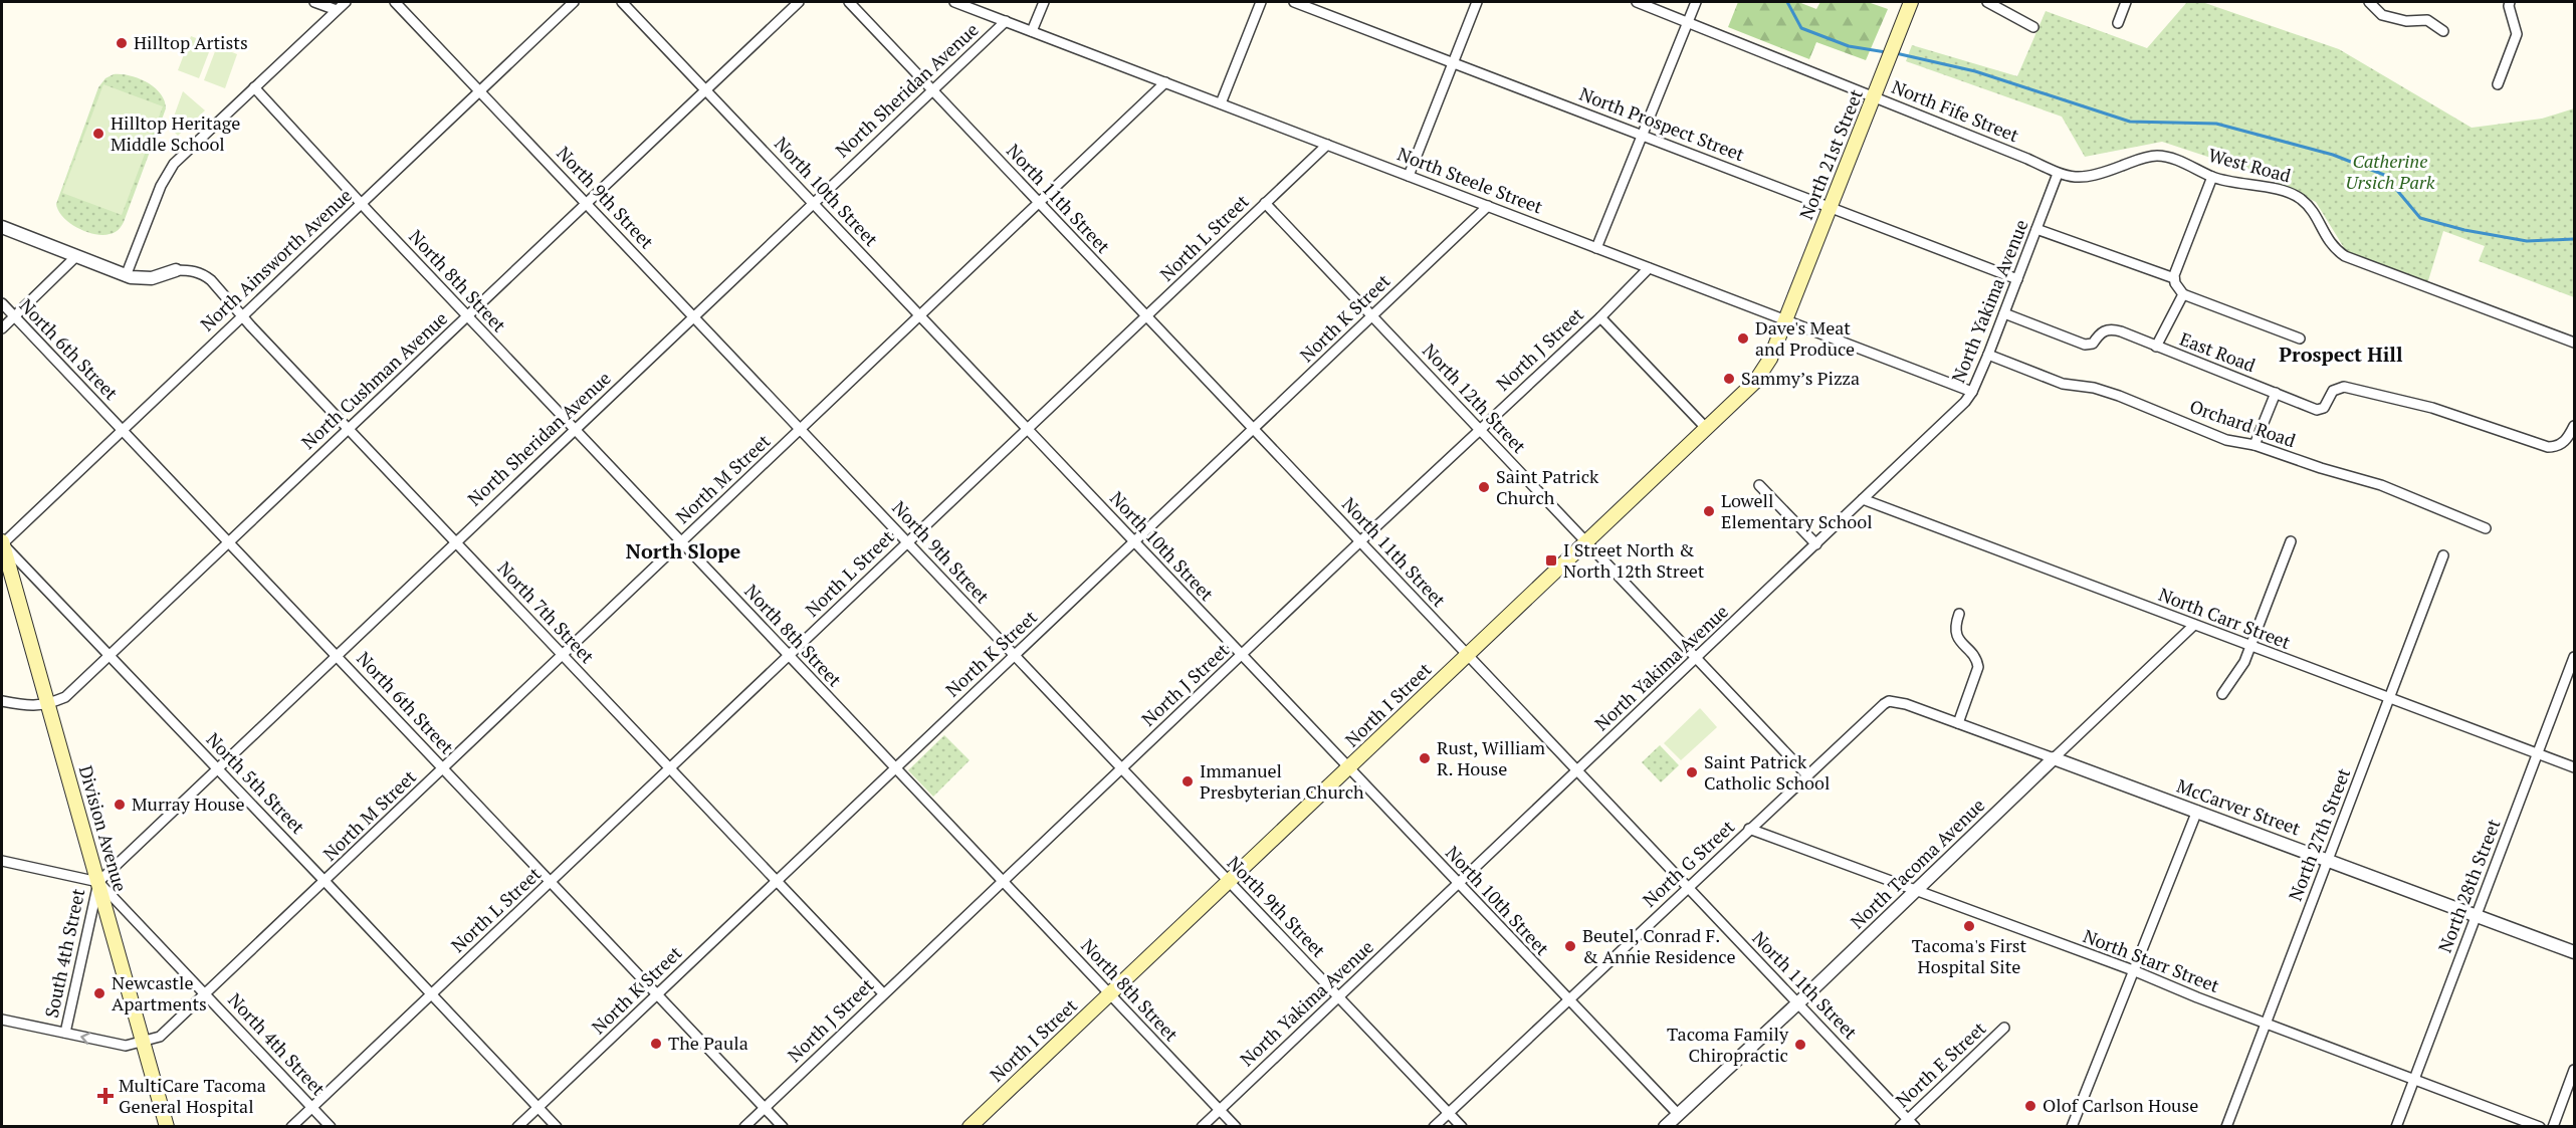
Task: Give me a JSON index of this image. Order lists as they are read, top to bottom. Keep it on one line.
{"streets":{"main road":["North 21st Street","North I Street","Division Avenue"],"street":["North Sheridan Avenue","North Fife Street","North Prospect Street","West Road","North Steele Street","North 10th Street","North 9th Street","North 11th Street","North L Street","North Ainsworth Avenue","North 8th Street","North Yakima Avenue","North K Street","North 6th Street","North J Street","East Road","North Cushman Avenue","North 12th Street","Orchard Road","North M Street","North 7th Street","North Carr Street","North 5th Street","McCarver Street","North 27th Street","North G Street","North Tacoma Avenue","North 28th Street","South 4th Street","North Starr Street","North 4th Street","North E Street"]},"crossings":[["North Sheridan Avenue","North Steele Street"],["North Sheridan Avenue","North 10th Street"],["North Sheridan Avenue","North 9th Street"],["North Sheridan Avenue","North 11th Street"],["North Sheridan Avenue","North 8th Street"],["North Sheridan Avenue","North 6th Street"],["North Sheridan Avenue","North 7th Street"],["North Sheridan Avenue","North 5th Street"],["North Sheridan Avenue","Division Avenue"],["North Sheridan Avenue","South 4th Street"],["North Sheridan Avenue","North 4th Street"],["North Fife Street","North 21st Street"],["North Fife Street","West Road"],["North Fife Street","North Yakima Avenue"],["North Prospect Street","North 21st Street"],["North Prospect Street","North Yakima Avenue"],["North 21st Street","North Steele Street"],["North 21st Street","North I Street"],["West Road","North Yakima Avenue"],["North Steele Street","North L Street"],["North Steele Street","North Yakima Avenue"],["North Steele Street","North K Street"],["North Steele Street","North J Street"],["North Steele Street","North M Street"],["North Steele Street","North I Street"],["North 10th Street","North L Street"],["North 10th Street","North Yakima Avenue"],["North 10th Street","North K Street"],["North 10th Street","North J Street"],["North 10th Street","North Cushman Avenue"],["North 10th Street","North M Street"],["North 10th Street","North I Street"],["North 10th Street","North G Street"],["North 10th Street","North Tacoma Avenue"],["North 9th Street","North L Street"],["North 9th Street","North Ainsworth Avenue"],["North 9th Street","North Yakima Avenue"],["North 9th Street","North K Street"],["North 9th Street","North J Street"],["North 9th Street","North Cushman Avenue"],["North 9th Street","North M Street"],["North 9th Street","North I Street"],["North 9th Street","North G Street"],["North 11th Street","North L Street"],["North 11th Street","North Yakima Avenue"],["North 11th Street","North K Street"],["North 11th Street","North J Street"],["North 11th Street","North M Street"],["North 11th Street","North I Street"],["North 11th Street","North G Street"],["North 11th Street","North Tacoma Avenue"],["North 11th Street","North E Street"],["North L Street","North 8th Street"],["North L Street","North 6th Street"],["North L Street","North 12th Street"],["North L Street","North 7th Street"],["North L Street","North 5th Street"],["North L Street","North 4th Street"],["North Ainsworth Avenue","North 8th Street"],["North Ainsworth Avenue","North 6th Street"],["North Ainsworth Avenue","North 7th Street"],["North Ainsworth Avenue","North 5th Street"],["North Ainsworth Avenue","Division Avenue"],["North 8th Street","North Yakima Avenue"],["North 8th Street","North K Street"],["North 8th Street","North J Street"],["North 8th Street","North Cushman Avenue"],["North 8th Street","North M Street"],["North 8th Street","North I Street"],["North Yakima Avenue","East Road"],["North Yakima Avenue","North 12th Street"],["North Yakima Avenue","Orchard Road"],["North Yakima Avenue","North Carr Street"],["North K Street","North 6th Street"],["North K Street","North 12th Street"],["North K Street","North 7th Street"],["North K Street","North 5th Street"],["North 6th Street","North J Street"],["North 6th Street","North Cushman Avenue"],["North 6th Street","North M Street"],["North J Street","North 12th Street"],["North J Street","North 7th Street"],["North Cushman Avenue","North 7th Street"],["North Cushman Avenue","North 5th Street"],["North Cushman Avenue","Division Avenue"],["North 12th Street","North I Street"],["North 12th Street","North G Street"],["North M Street","North 7th Street"],["North M Street","North 5th Street"],["North M Street","Division Avenue"],["North M Street","North 4th Street"],["North Carr Street","North 27th Street"],["North Carr Street","North Tacoma Avenue"],["North Carr Street","North 28th Street"],["North 5th Street","Division Avenue"],["McCarver Street","North 27th Street"],["McCarver Street","North G Street"],["McCarver Street","North Tacoma Avenue"],["McCarver Street","North 28th Street"],["Division Avenue","South 4th Street"],["Division Avenue","North 4th Street"],["North 27th Street","North Starr Street"],["North G Street","North Starr Street"],["North Tacoma Avenue","North Starr Street"],["North 28th Street","North Starr Street"],["South 4th Street","North 4th Street"]],"districts":["Prospect Hill","North Slope"],"parks":["Catherine Ursich Park"],"places":{"other":["Hilltop Artists","Hilltop Heritage Middle School","Dave's Meat and Produce","Sammy’s Pizza","Saint Patrick Church","Lowell Elementary School","Rust, William R. House","Saint Patrick Catholic School","Immanuel Presbyterian Church","Murray House","Tacoma's First Hospital Site","Beutel, Conrad F. & Annie Residence","Newcastle Apartments","The Paula","Tacoma Family Chiropractic","Olof Carlson House"],"transit":["I Street North & North 12th Street"],"health":["MultiCare Tacoma General Hospital"]}}
